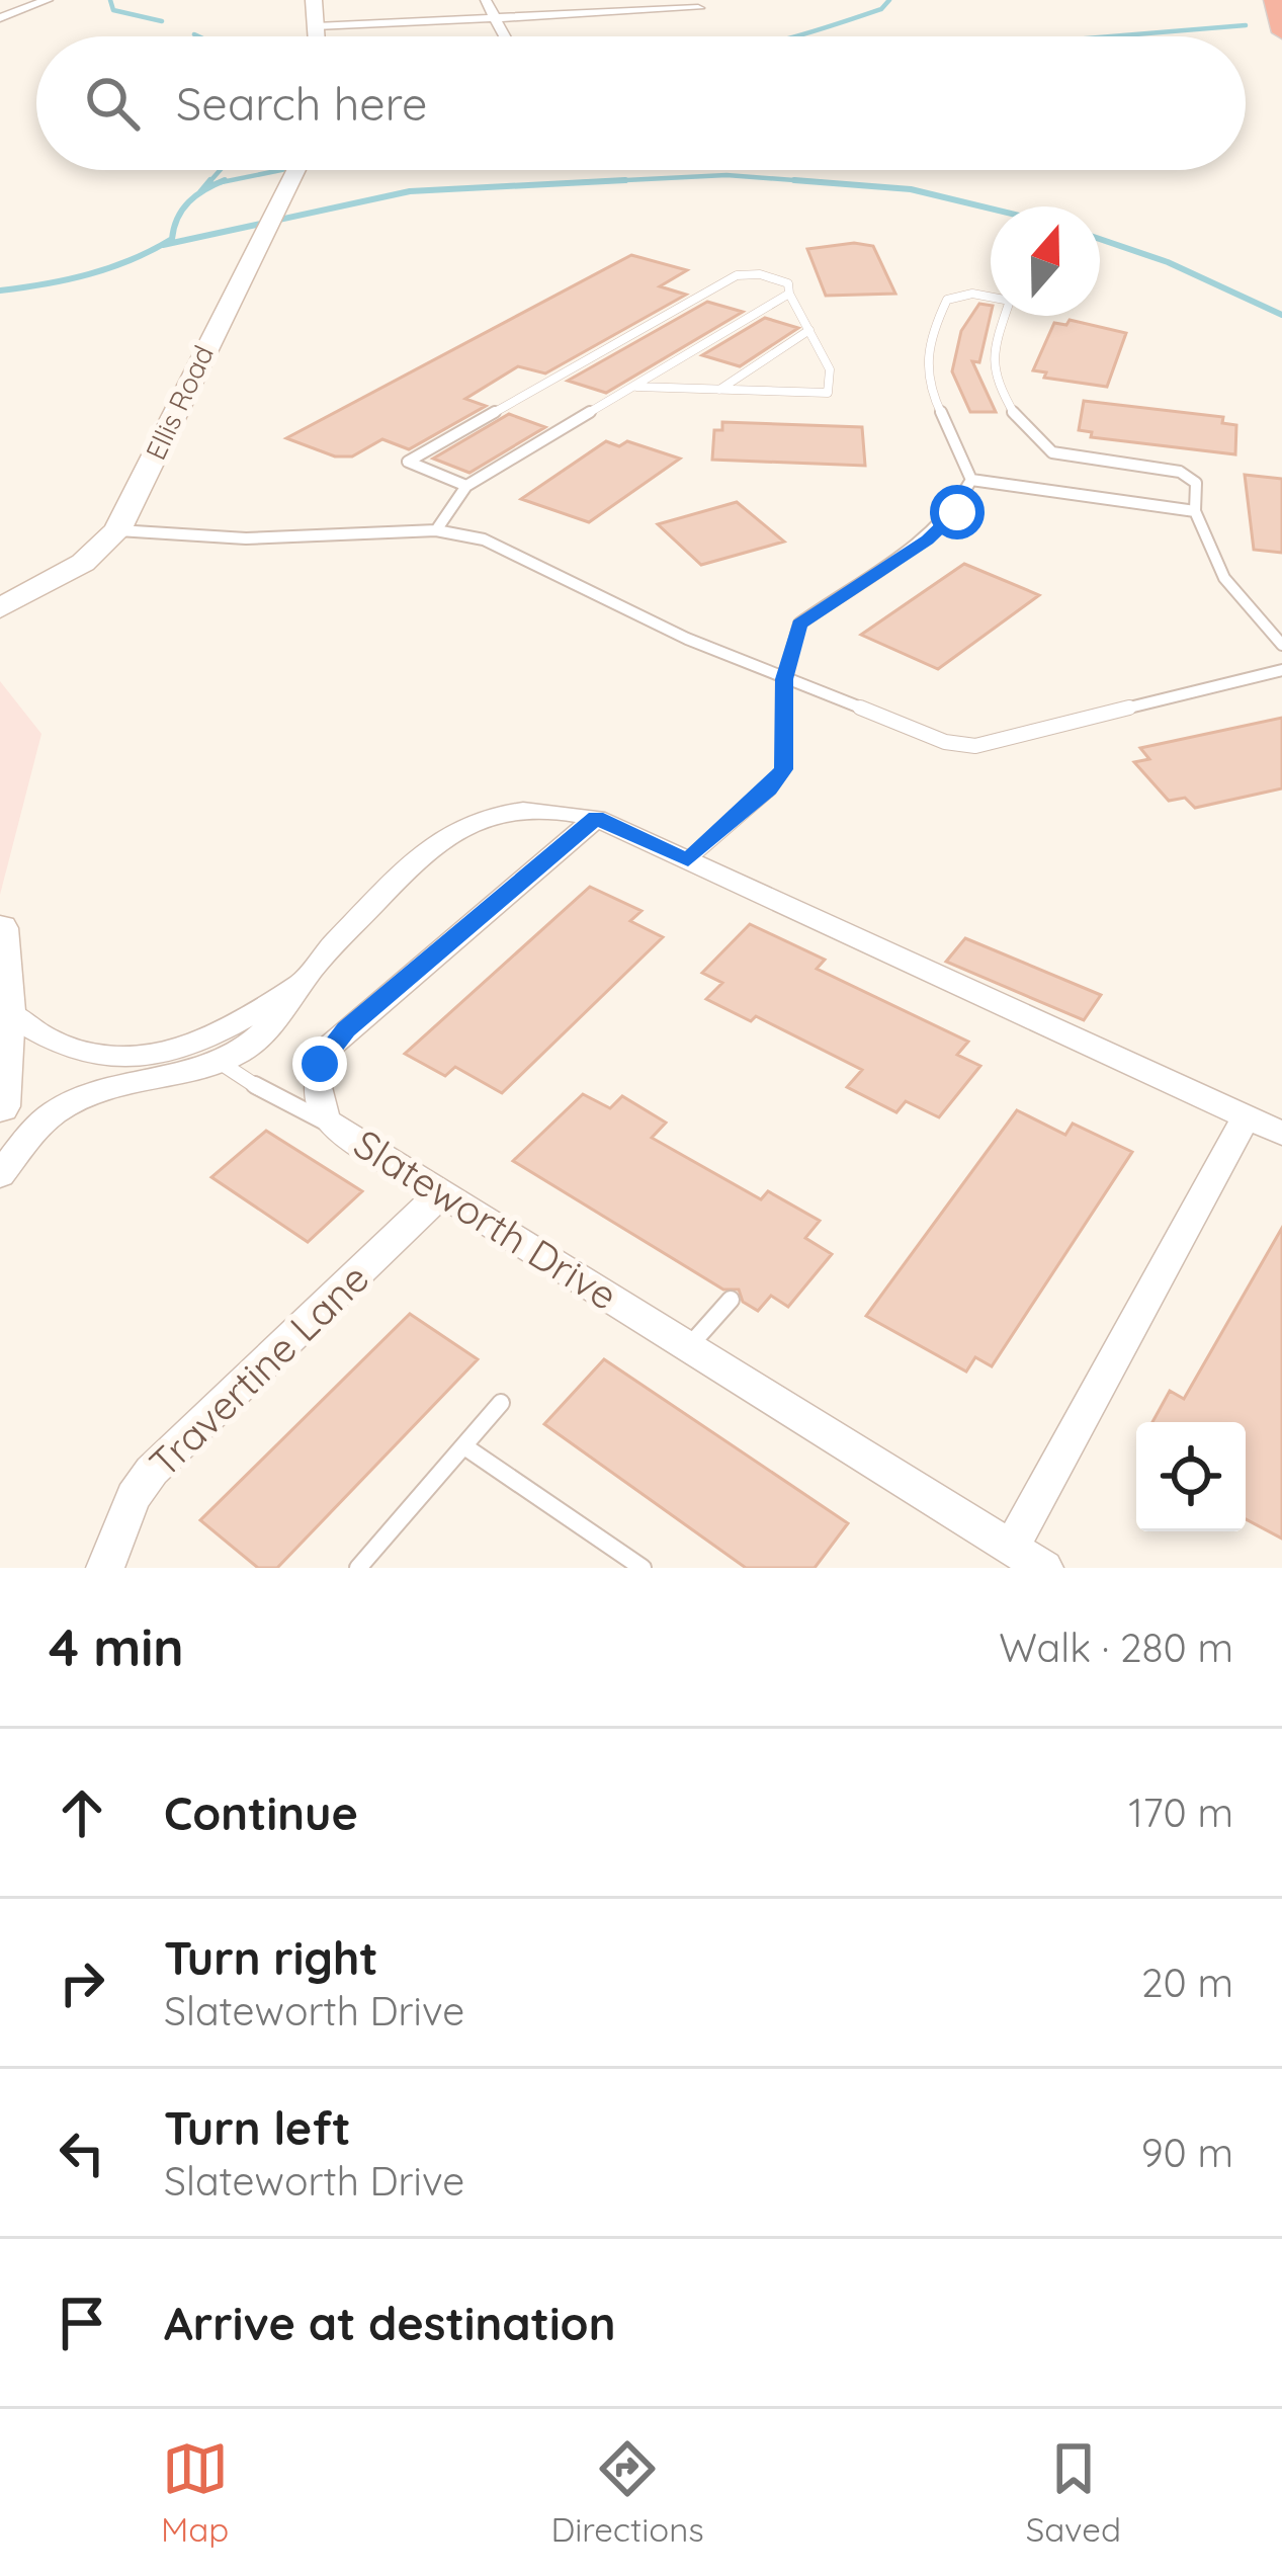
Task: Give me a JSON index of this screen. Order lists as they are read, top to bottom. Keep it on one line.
{"streets":{"main road":["Ellis Road"],"street":["Slateworth Drive","Travertine Lane"]},"crossings":[["Slateworth Drive","Travertine Lane"]],"north":"top","page":{"search":"Search here","heading":["4 min","Walk · 280 m"],"list":[["Continue","170 m"],["Turn right","Slateworth Drive","20 m"],["Turn left","Slateworth Drive","90 m"],"Arrive at destination"],"nav":["Map","Directions","Saved"]}}
